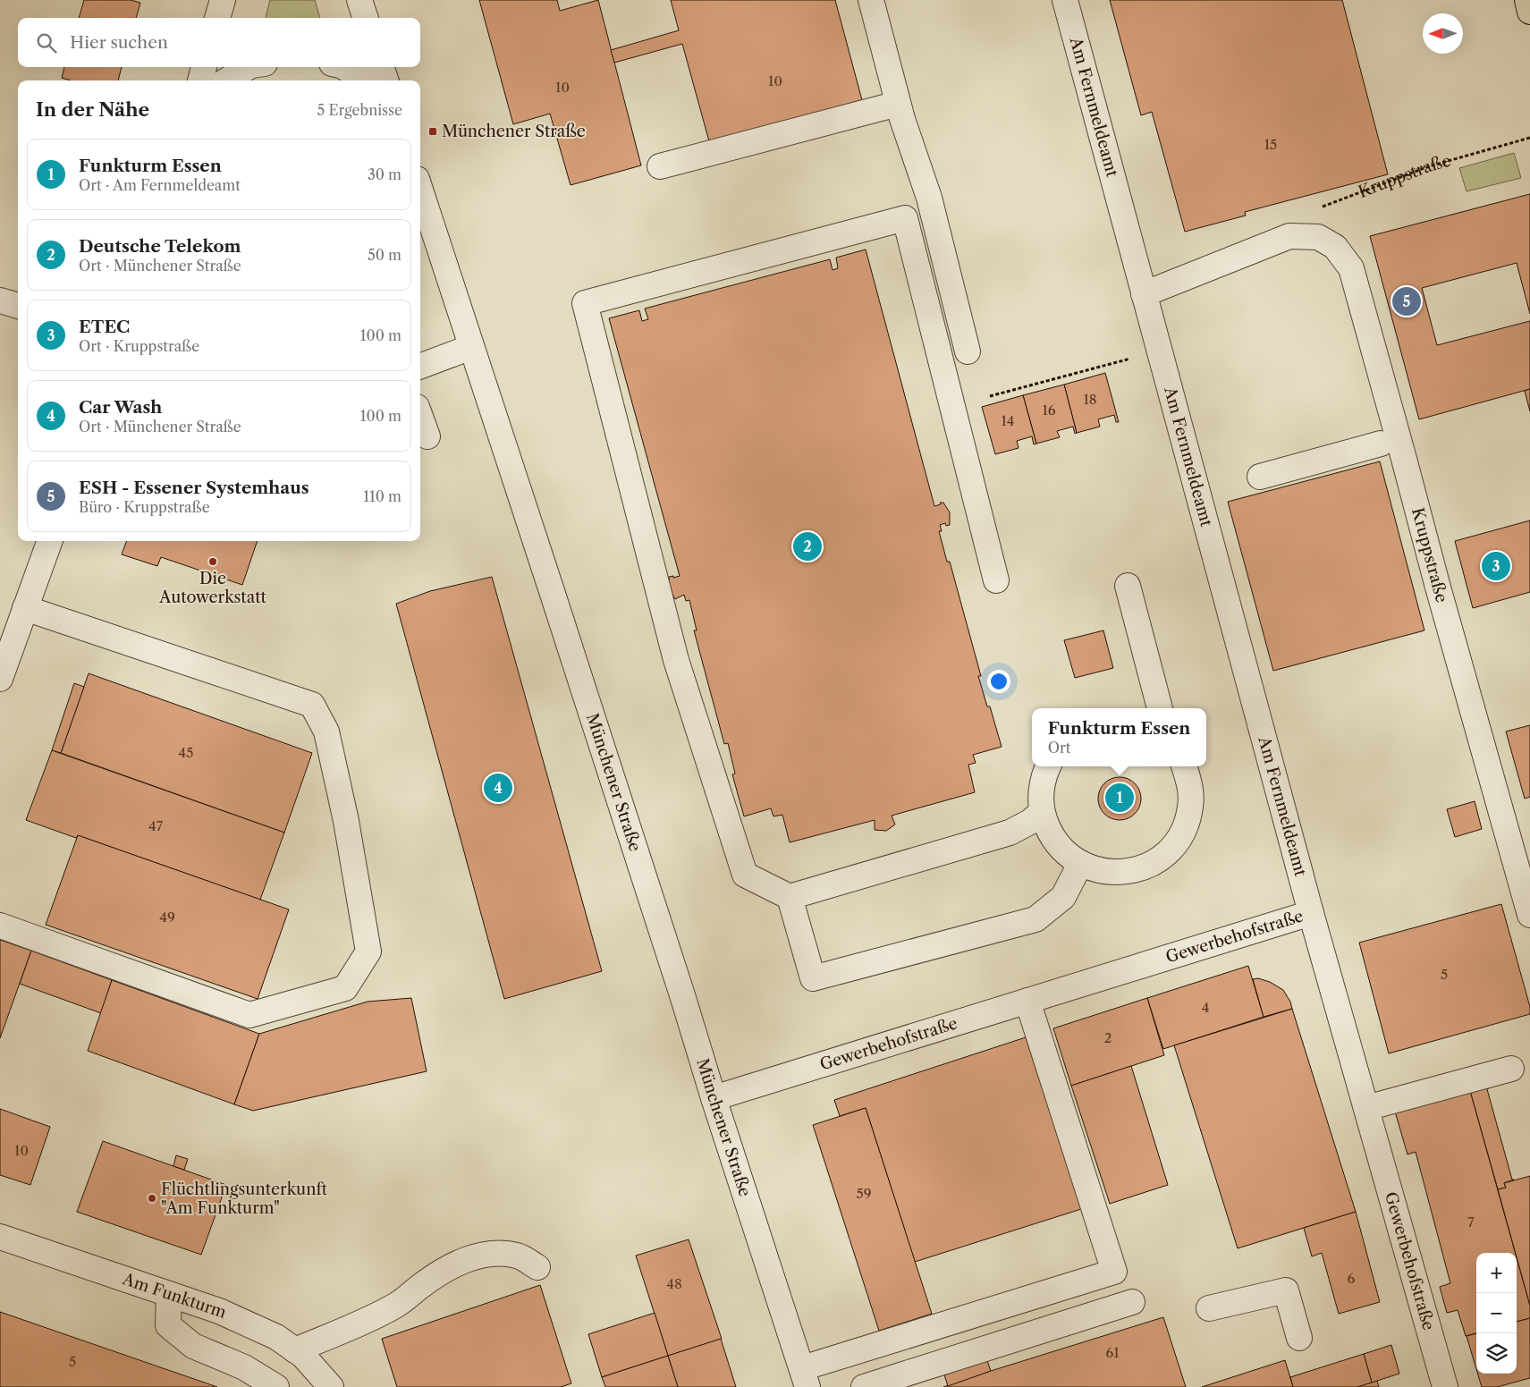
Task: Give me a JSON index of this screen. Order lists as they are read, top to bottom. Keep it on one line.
{"streets":{"street":["Am Fernmeldeamt","Kruppstraße","Münchener Straße","Gewerbehofstraße","Am Funkturm"]},"crossings":[["Am Fernmeldeamt","Kruppstraße"],["Am Fernmeldeamt","Gewerbehofstraße"],["Münchener Straße","Gewerbehofstraße"]],"places":{"transit":["Münchener Straße"],"other":["Die Autowerkstatt","Flüchtlingsunterkunft \"Am Funkturm\""]},"house_numbers":["10","10","15","18","16","14","45","47","49","5","4","2","10","59","7","6","48","61","5"],"north":"left","page":{"search":"Hier suchen","heading":["In der Nähe","5 Ergebnisse"],"list":[{"mark":"1","name":"Funkturm Essen","note":"Ort · Am Fernmeldeamt","value":"30 m"},{"mark":"2","name":"Deutsche Telekom","note":"Ort · Münchener Straße","value":"50 m"},{"mark":"3","name":"ETEC","note":"Ort · Kruppstraße","value":"100 m"},{"mark":"4","name":"Car Wash","note":"Ort · Münchener Straße","value":"100 m"},{"mark":"5","name":"ESH - Essener Systemhaus","note":"Büro · Kruppstraße","value":"110 m"}],"pins":["5","2","3","4","1"],"popup":["Funkturm Essen","Ort"],"map_buttons":["+","−"]}}
